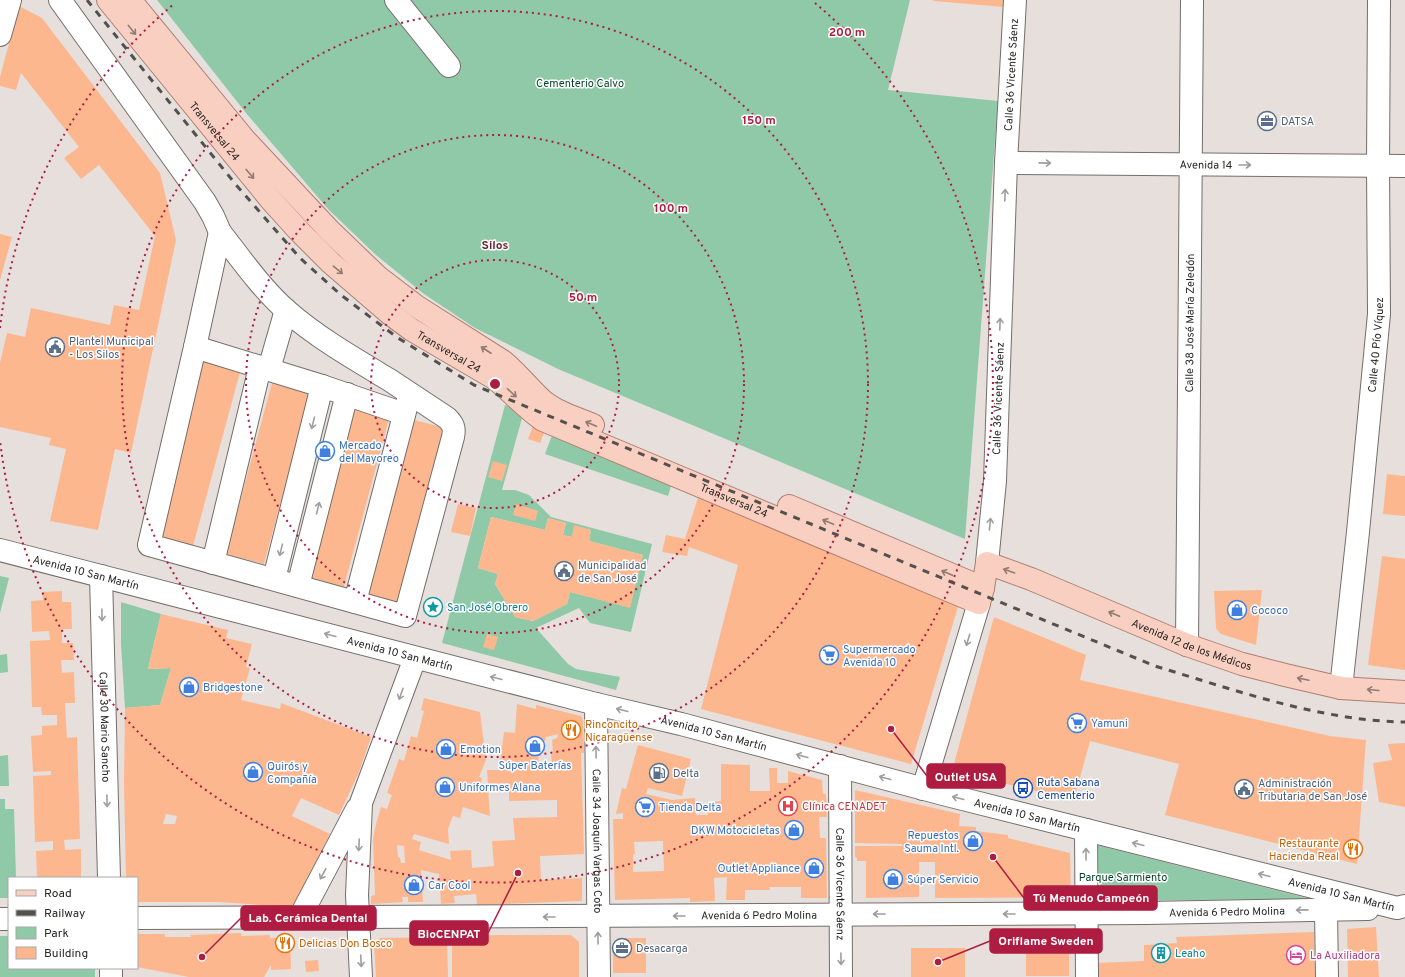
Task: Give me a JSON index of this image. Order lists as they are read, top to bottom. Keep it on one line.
{"streets":{"main road":["Calle 36 Vicente Sáenz","Transversal 24","Avenida 12 de los Médicos"],"street":["Avenida 14","Calle 38 José María Zeledón","Calle 40 Pío Víquez","Avenida 10 San Martín","Calle 30 Mario Sancho","Calle 34 Joaquín Vargas Coto","Avenida 6 Pedro Molina"]},"crossings":[["Calle 36 Vicente Sáenz","Transversal 24"],["Calle 36 Vicente Sáenz","Avenida 14"],["Calle 36 Vicente Sáenz","Avenida 10 San Martín"],["Calle 36 Vicente Sáenz","Avenida 12 de los Médicos"],["Calle 36 Vicente Sáenz","Avenida 6 Pedro Molina"],["Avenida 14","Calle 38 José María Zeledón"],["Avenida 14","Calle 40 Pío Víquez"],["Calle 38 José María Zeledón","Avenida 12 de los Médicos"],["Calle 40 Pío Víquez","Avenida 12 de los Médicos"],["Avenida 10 San Martín","Calle 30 Mario Sancho"],["Avenida 10 San Martín","Calle 34 Joaquín Vargas Coto"],["Avenida 10 San Martín","Avenida 6 Pedro Molina"],["Calle 34 Joaquín Vargas Coto","Avenida 6 Pedro Molina"]],"one_way":["Avenida 14","Avenida 10 San Martín","Avenida 12 de los Médicos","Calle 30 Mario Sancho","Calle 34 Joaquín Vargas Coto","Avenida 6 Pedro Molina"],"districts":["Silos"],"parks":["Cementerio Calvo","Parque Sarmiento"],"places":{"office":["DATSA","Desacarga"],"public building":["Plantel Municipal - Los Silos","Municipalidad de San José","Administración Tributaria de San José"],"shop":["Mercado del Mayoreo","Cococo","Bridgestone","Súper Baterías","Emotion","Quirós y Compañía","Uniformes Alana","DKW Motocicletas","Repuestos Sauma Intl.","Outlet Appliance","Súper Servicio","Car Cool"],"place":["San José Obrero"],"supermarket":["Supermercado Avenida 10","Yamuni","Tienda Delta"],"other":["Outlet USA","Tú Menudo Campeón","BioCENPAT","Lab. Cerámica Dental","Oriflame Sweden"],"restaurant":["Rinconcito Nicaragüense","Restaurante Hacienda Real","Delicias Don Bosco"],"fuel station":["Delta"],"bus stop":["Ruta Sabana Cementerio"],"hospital":["Clínica CENADET"],"building":["Leaho"],"hotel":["La Auxiliadora"]},"legend":["Road","Railway","Park","Building"],"rings":["200 m","150 m","100 m","50 m"]}
